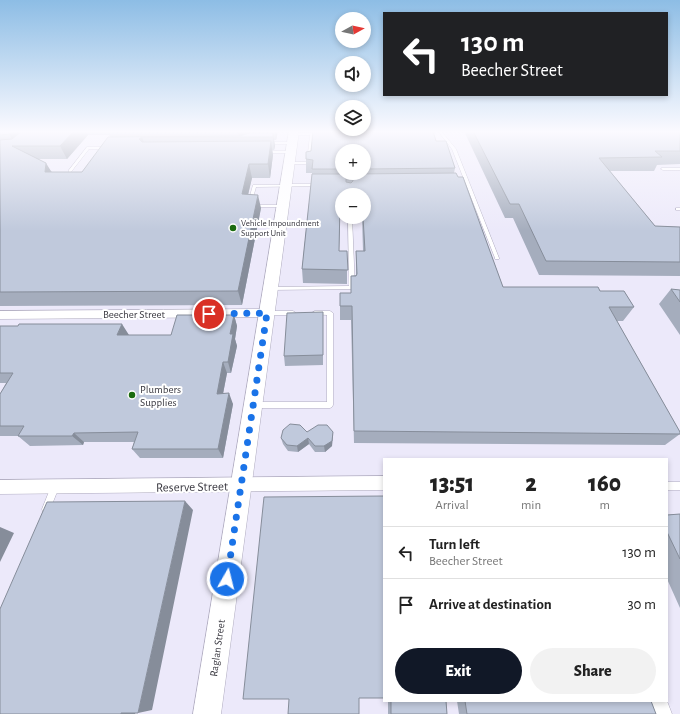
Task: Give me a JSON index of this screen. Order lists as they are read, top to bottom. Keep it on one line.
{"streets":{"street":["Beecher Street","Reserve Street","Raglan Street"]},"crossings":[["Beecher Street","Raglan Street"],["Reserve Street","Raglan Street"]],"places":["Vehicle Impoundment Support Unit","Plumbers Supplies"],"north":"right","page":{"map_buttons":["+","−"],"turn":["130 m","Beecher Street"],"eta":["13:51","Arrival","2","min","160","m"],"list":[{"name":"Turn left","note":"Beecher Street","value":"130 m"},{"name":"Arrive at destination","value":"30 m"}],"buttons":["Exit","Share"]}}
